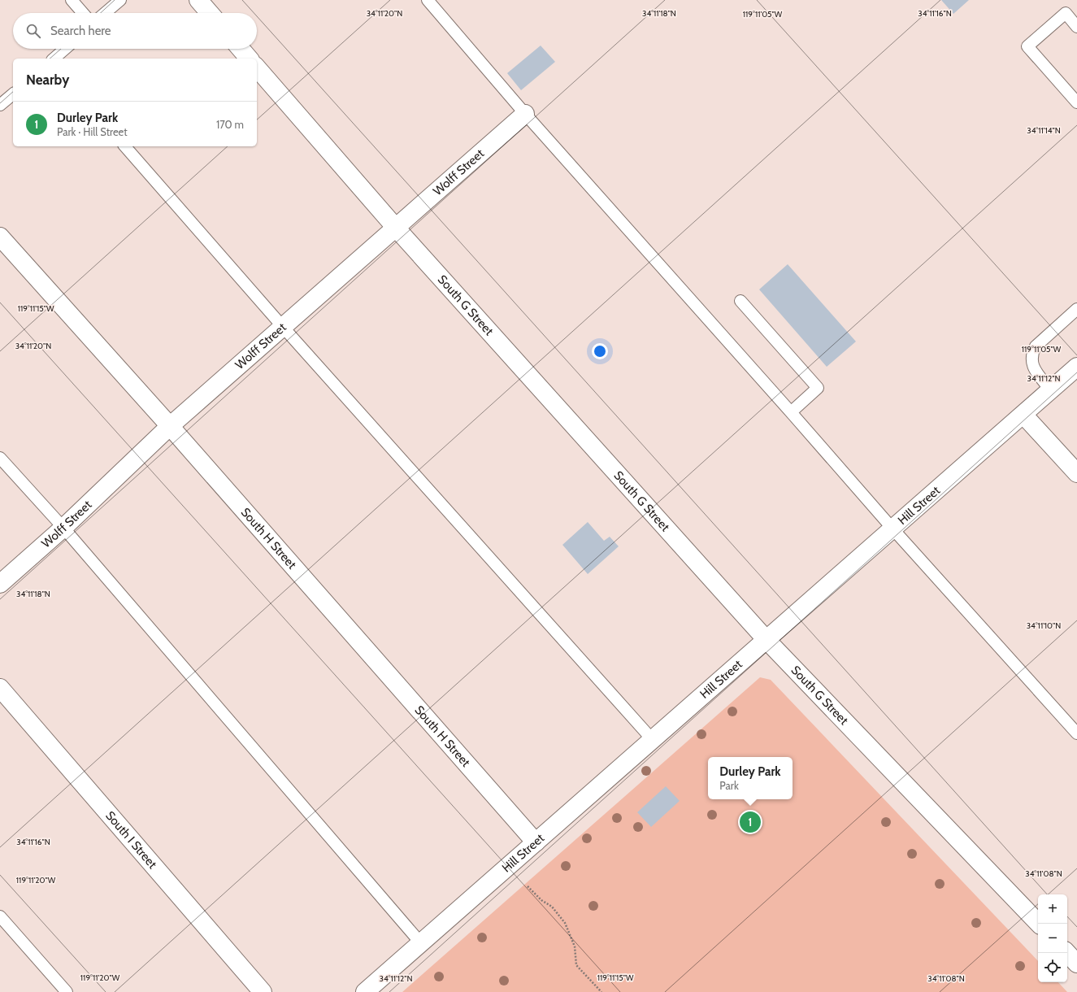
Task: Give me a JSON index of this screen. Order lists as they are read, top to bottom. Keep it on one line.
{"streets":{"street":["Wolff Street","South G Street","Hill Street","South H Street","South I Street"]},"crossings":[["Wolff Street","South G Street"],["Wolff Street","South H Street"],["South G Street","Hill Street"],["Hill Street","South H Street"]],"page":{"search":"Search here","heading":"Nearby","list":[{"mark":"1","name":"Durley Park","note":"Park · Hill Street","value":"170 m"}],"popup":["Durley Park","Park"],"pins":"1","map_buttons":["+","−"]},"coordinates":["34°11'20\"N","34°11'18\"N","34°11'16\"N","119°11'05\"W","34°11'14\"N","119°11'15\"W","34°11'12\"N","34°11'10\"N","34°11'08\"N","119°11'20\"W"]}
